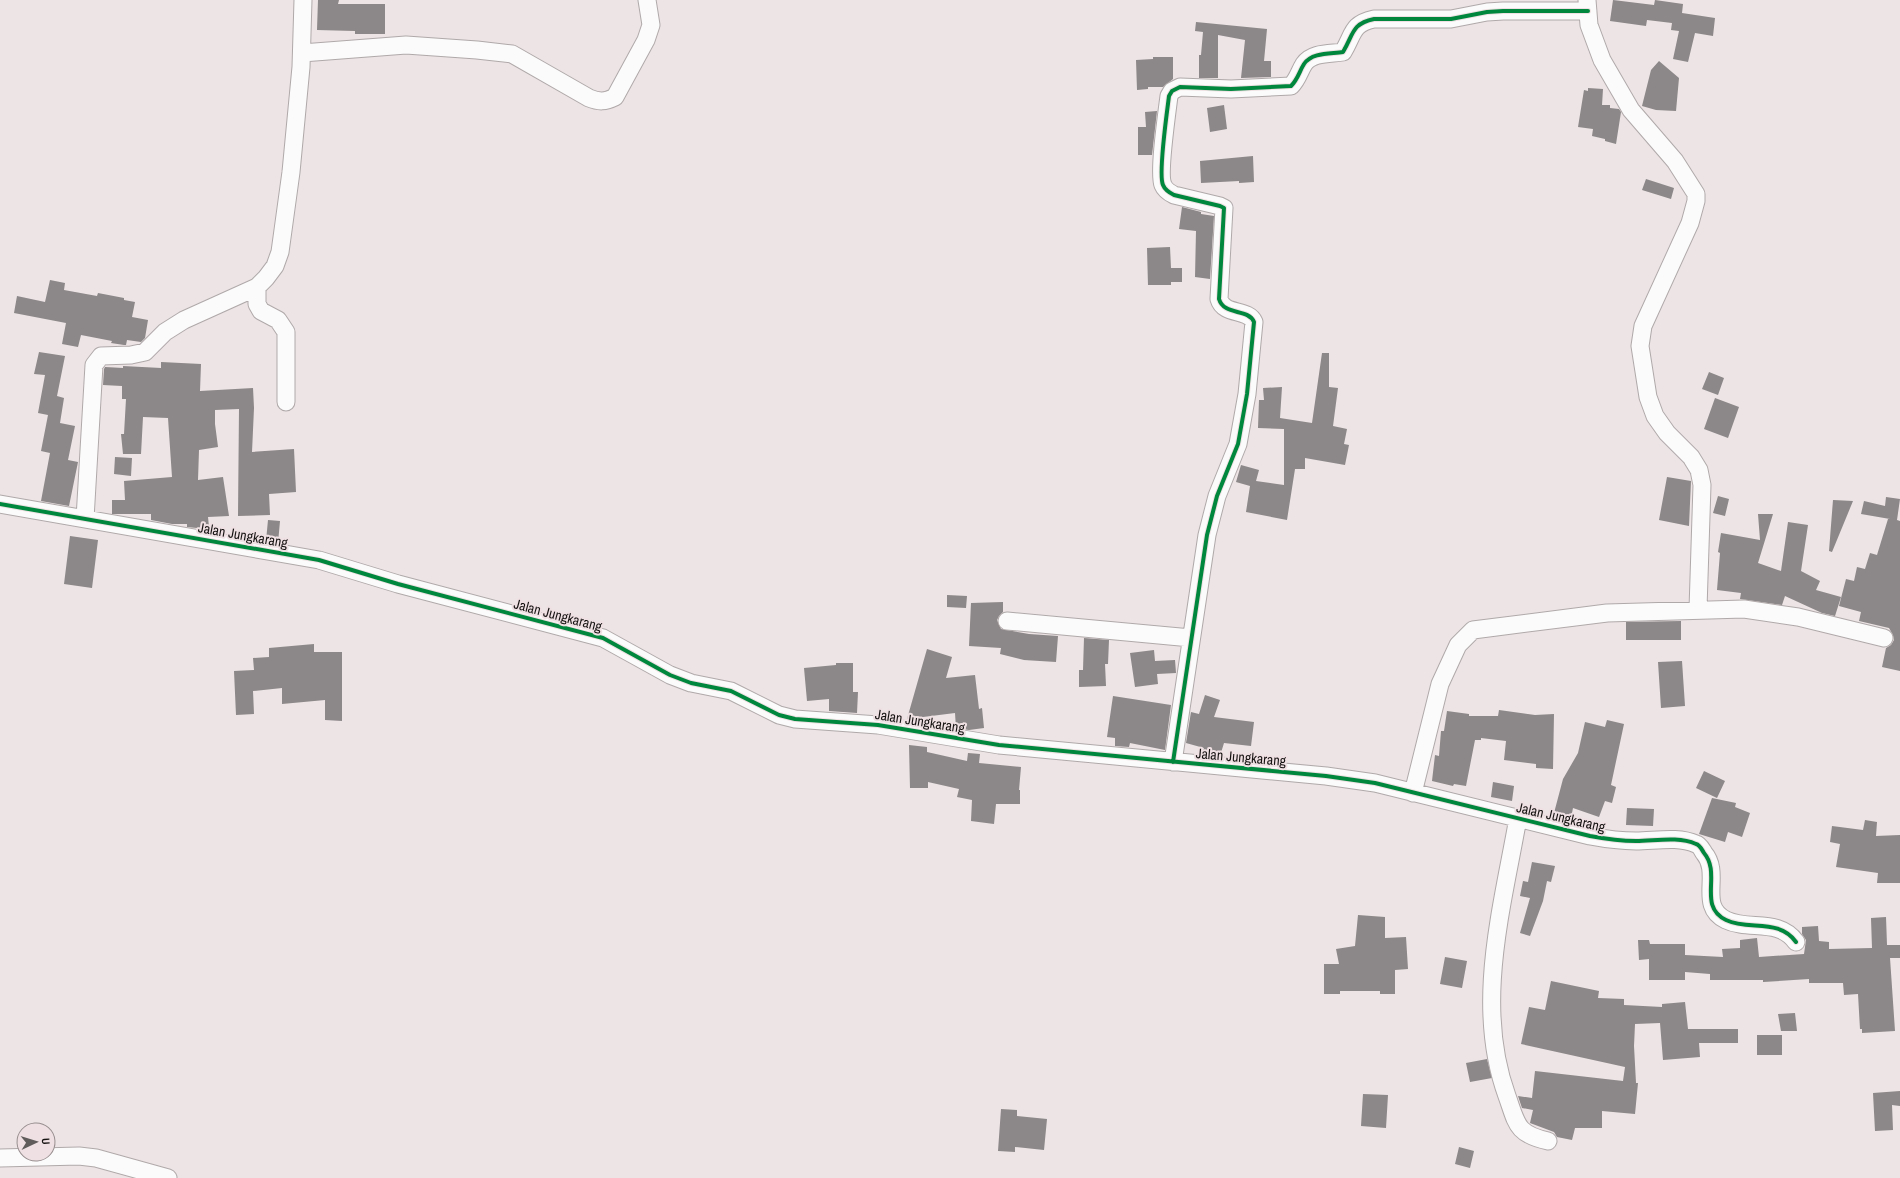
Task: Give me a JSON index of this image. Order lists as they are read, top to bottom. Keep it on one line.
{"streets":{"street":["Jalan Jungkarang"]},"north":"right"}
